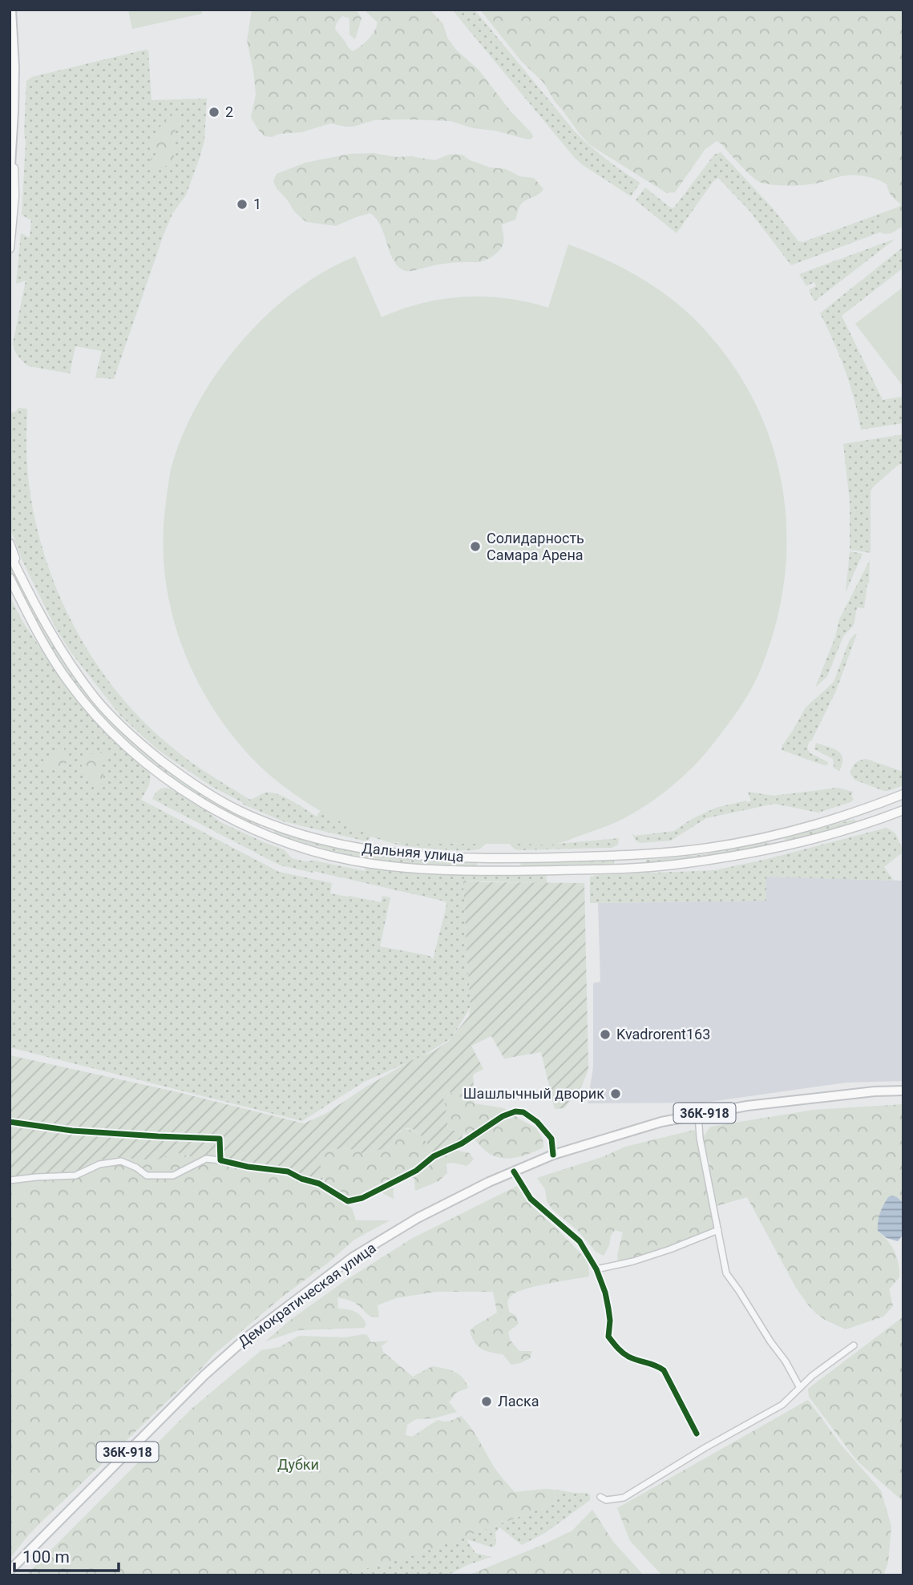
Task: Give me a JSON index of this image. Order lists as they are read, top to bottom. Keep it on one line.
{"streets":{"main road":["Дальняя улица","36К-918","Демократическая улица"]},"parks":["Дубки"],"places":["2","1","Солидарность Самара Арена","Kvadrorent163","Шашлычный дворик","Ласка"],"scale_bar":"100 m"}
